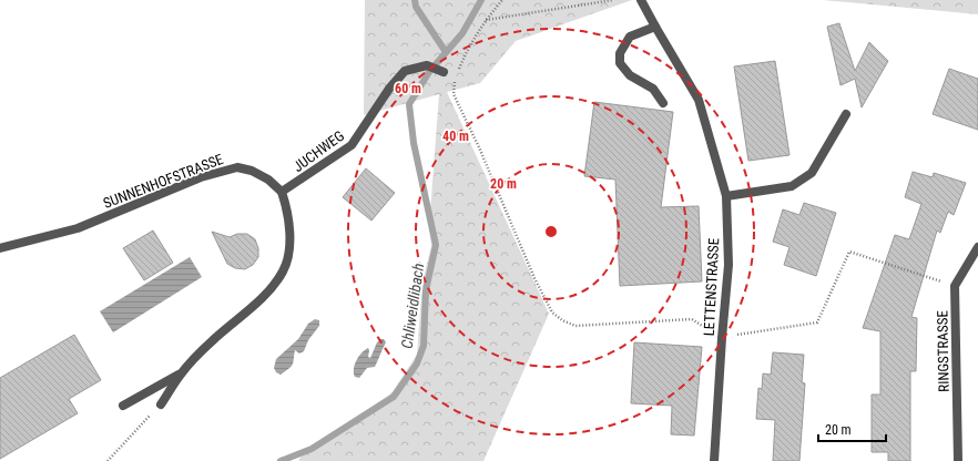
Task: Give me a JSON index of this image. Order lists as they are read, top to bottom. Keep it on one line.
{"streets":{"street":["JUCHWEG","SUNNENHOFSTRASSE","LETTENSTRASSE","RINGSTRASSE"]},"crossings":[["JUCHWEG","SUNNENHOFSTRASSE"]],"water":["Chliweidlibach"],"scale_bar":"20 m","rings":["60 m","40 m","20 m"]}
